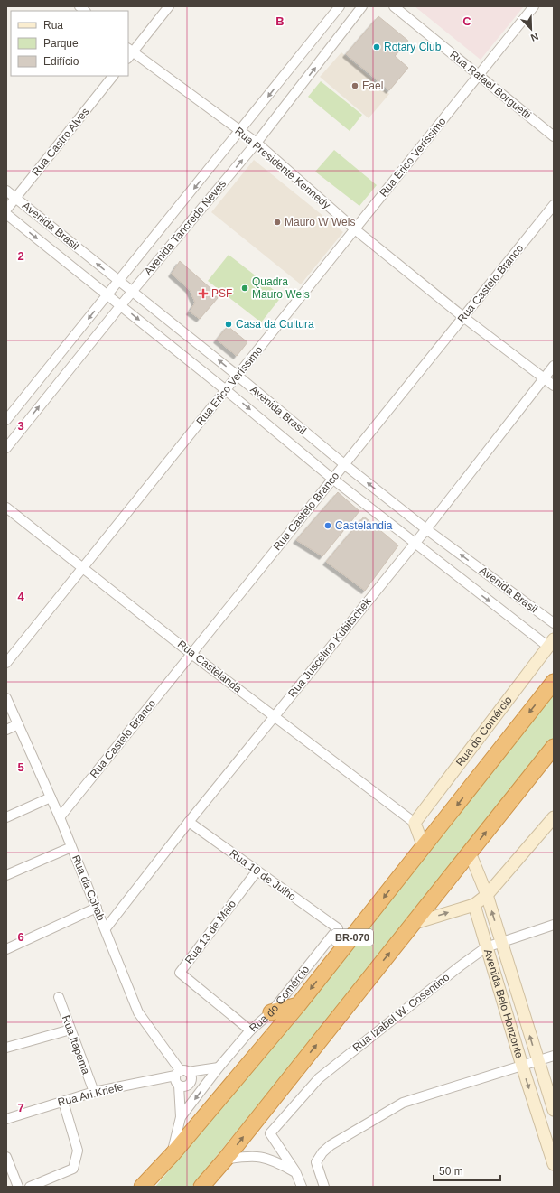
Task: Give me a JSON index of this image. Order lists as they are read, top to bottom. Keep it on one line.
{"streets":{"highway":["BR-070"],"street":["Rua Rafael Borguetti","Rua Castro Alves","Rua Erico Veríssimo","Rua Presidente Kennedy","Avenida Brasil","Avenida Tancredo Neves","Rua Castelo Branco","Rua Juscelino Kubitschek","Rua Castelanda","Rua do Comércio","Rua 10 de Julho","Rua da Cohab","Rua 13 de Maio","Avenida Belo Horizonte","Rua Izabel W. Cosentino","Rua Itapema","Rua Ari Kriefe"]},"crossings":[["Rua Rafael Borguetti","Rua Erico Veríssimo"],["Rua Castro Alves","Avenida Brasil"],["Rua Erico Veríssimo","Rua Presidente Kennedy"],["Rua Erico Veríssimo","Avenida Brasil"],["Rua Erico Veríssimo","Rua Castelanda"],["Rua Presidente Kennedy","Avenida Tancredo Neves"],["Rua Presidente Kennedy","Rua Castelo Branco"],["Rua Presidente Kennedy","Rua Juscelino Kubitschek"],["Avenida Brasil","Avenida Tancredo Neves"],["Avenida Brasil","Rua Castelo Branco"],["Avenida Brasil","Rua Juscelino Kubitschek"],["Avenida Brasil","Rua do Comércio"],["Rua Castelo Branco","Rua Castelanda"],["Rua Castelo Branco","Rua da Cohab"],["Rua Juscelino Kubitschek","Rua Castelanda"],["Rua Juscelino Kubitschek","Rua 10 de Julho"],["Rua Juscelino Kubitschek","Rua da Cohab"],["Rua Castelanda","Rua do Comércio"],["Rua do Comércio","Rua 10 de Julho"],["Rua do Comércio","Rua da Cohab"],["Rua do Comércio","Rua 13 de Maio"],["Rua 10 de Julho","Rua 13 de Maio"],["Rua da Cohab","Rua Ari Kriefe"],["Avenida Belo Horizonte","Rua Izabel W. Cosentino"],["Rua Itapema","Rua Ari Kriefe"]],"places":{"other":["Rotary Club","Fael","Mauro W Weis","Quadra Mauro Weis","Casa da Cultura","Castelandia"],"health":["PSF"]},"legend":["Rua","Parque","Edifício"],"scale_bar":"50 m","north":"bottom right","grid":{"columns":["B","C"],"rows":["2","3","4","5","6","7"]}}
